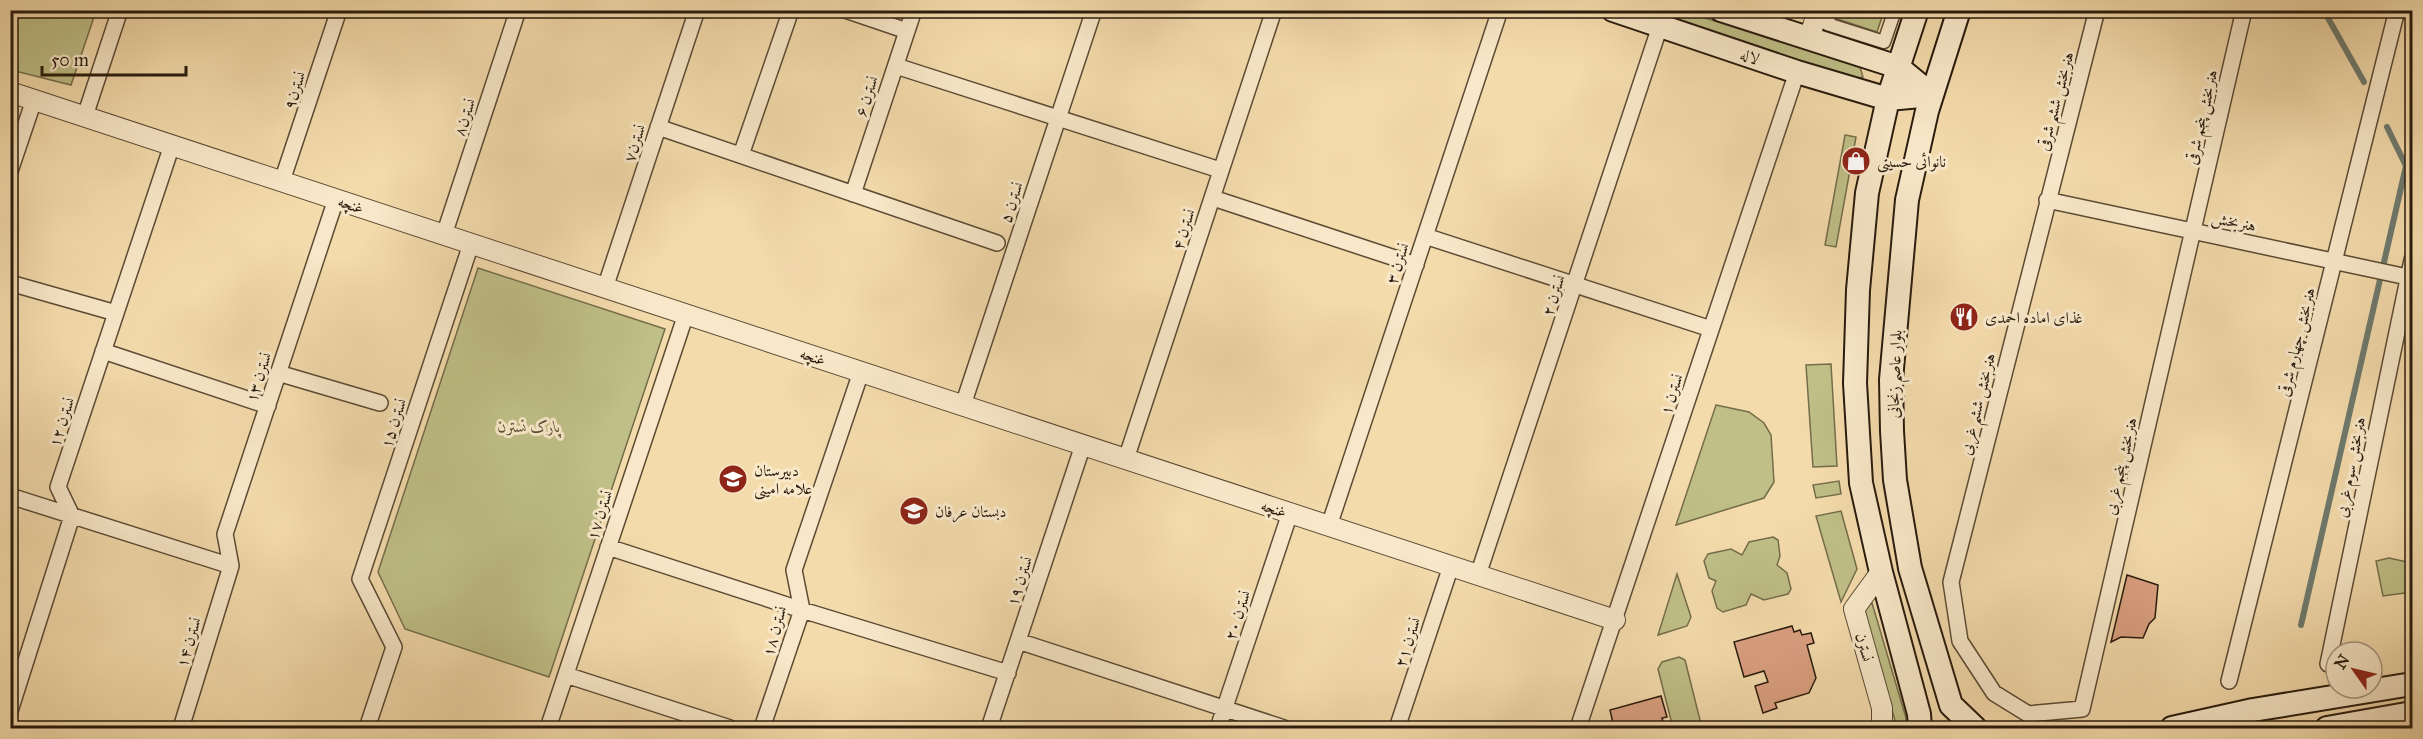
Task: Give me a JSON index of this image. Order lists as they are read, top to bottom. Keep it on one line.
{"streets":{"main road":["لاله","بلوار عاصم زنجانی"],"street":["نسترن۹","نسترن ۶","هنربخش ششم شرقی","نسترن۸","هنربخش پنجم شرقی","نسترن۷","نسترن ۵","غنچه","هنربخش","نسترن ۴","نسترن ۳","نسترن ۲","هنربخش چهارم شرقی","نسترن ۱۳","نسترن ۱","هنربخش ششم غربی","نسترن ۱۲","نسترن ۱۵","هنربخش پنجم غربی","هنربخش سوم غربی","نسترن ۱۷","نسترن ۱۹","نسترن ۲۰","نسترن ۱۸","نسترن ۱۴","نسترن ۲۱","نسترن"]},"crossings":[["لاله","نسترن ۲"],["لاله","نسترن ۱"],["نسترن۹","غنچه"],["هنربخش ششم شرقی","هنربخش"],["هنربخش ششم شرقی","هنربخش ششم غربی"],["نسترن۸","غنچه"],["هنربخش پنجم شرقی","هنربخش"],["هنربخش پنجم شرقی","هنربخش پنجم غربی"],["نسترن۷","غنچه"],["نسترن ۵","غنچه"],["غنچه","نسترن ۴"],["غنچه","نسترن ۳"],["غنچه","نسترن ۲"],["غنچه","نسترن ۱۳"],["غنچه","نسترن ۱"],["غنچه","نسترن ۱۲"],["غنچه","نسترن ۱۵"],["غنچه","نسترن ۱۷"],["غنچه","نسترن ۱۹"],["غنچه","نسترن ۲۰"],["غنچه","نسترن ۱۸"],["غنچه","نسترن ۲۱"],["هنربخش","هنربخش چهارم شرقی"],["هنربخش","هنربخش ششم غربی"],["هنربخش","هنربخش پنجم غربی"],["هنربخش","هنربخش سوم غربی"],["نسترن ۱۳","نسترن ۱۴"],["هنربخش ششم غربی","هنربخش پنجم غربی"]],"parks":["پارک نسترن"],"places":{"shop":["نانوائی حسینی"],"restaurant":["غذای اماده احمدی"],"school or university":["دبیرستان علامه امینی","دبستان عرفان"]},"scale_bar":"50 m","north":"top left"}
